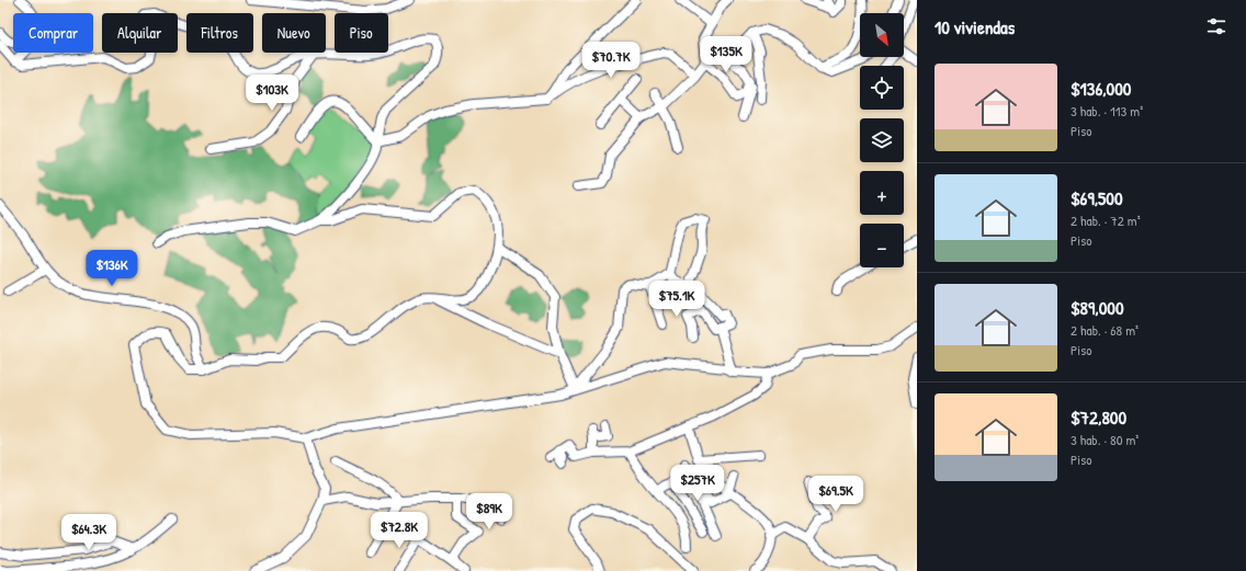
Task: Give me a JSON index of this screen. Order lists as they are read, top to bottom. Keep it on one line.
{"north":"bottom right","page":{"heading":"10 viviendas","map_buttons":["+","−"],"chip":["Comprar","Alquilar","Filtros","Nuevo","Piso"],"price":["$135K","$70.7K","$103K","$136K","$75.1K","$257K","$69.5K","$89K","$72.8K","$64.3K"],"list":[{"name":"$136,000","note":"3 hab. · 113 m² · Piso"},{"name":"$69,500","note":"2 hab. · 72 m² · Piso"},{"name":"$89,000","note":"2 hab. · 68 m² · Piso"},{"name":"$72,800","note":"3 hab. · 80 m² · Piso"}]}}
